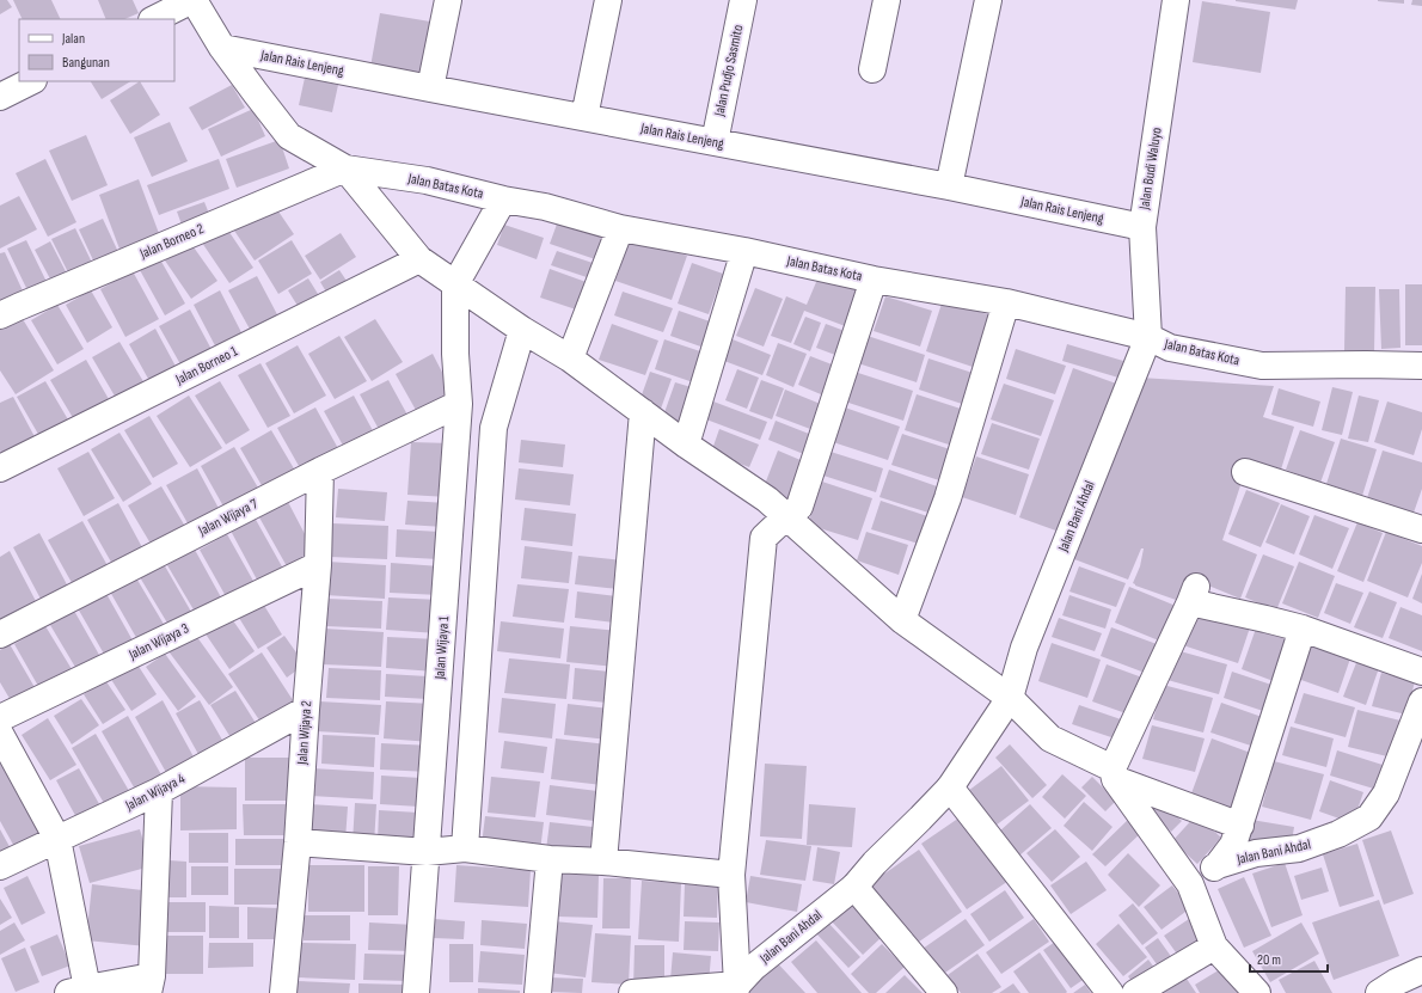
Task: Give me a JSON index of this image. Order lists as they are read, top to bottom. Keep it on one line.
{"streets":{"street":["Jalan Rais Lenjeng","Jalan Pudjo Sasmito","Jalan Budi Waluyo","Jalan Batas Kota","Jalan Borneo 2","Jalan Borneo 1","Jalan Bani Ahdal","Jalan Wijaya 7","Jalan Wijaya 3","Jalan Wijaya 1","Jalan Wijaya 2","Jalan Wijaya 4"]},"crossings":[["Jalan Rais Lenjeng","Jalan Pudjo Sasmito"],["Jalan Rais Lenjeng","Jalan Budi Waluyo"],["Jalan Rais Lenjeng","Jalan Batas Kota"],["Jalan Budi Waluyo","Jalan Batas Kota"],["Jalan Budi Waluyo","Jalan Bani Ahdal"],["Jalan Batas Kota","Jalan Borneo 2"],["Jalan Batas Kota","Jalan Bani Ahdal"],["Jalan Wijaya 7","Jalan Wijaya 1"],["Jalan Wijaya 7","Jalan Wijaya 2"],["Jalan Wijaya 3","Jalan Wijaya 2"],["Jalan Wijaya 2","Jalan Wijaya 4"]],"legend":["Jalan","Bangunan"],"scale_bar":"20 m"}
